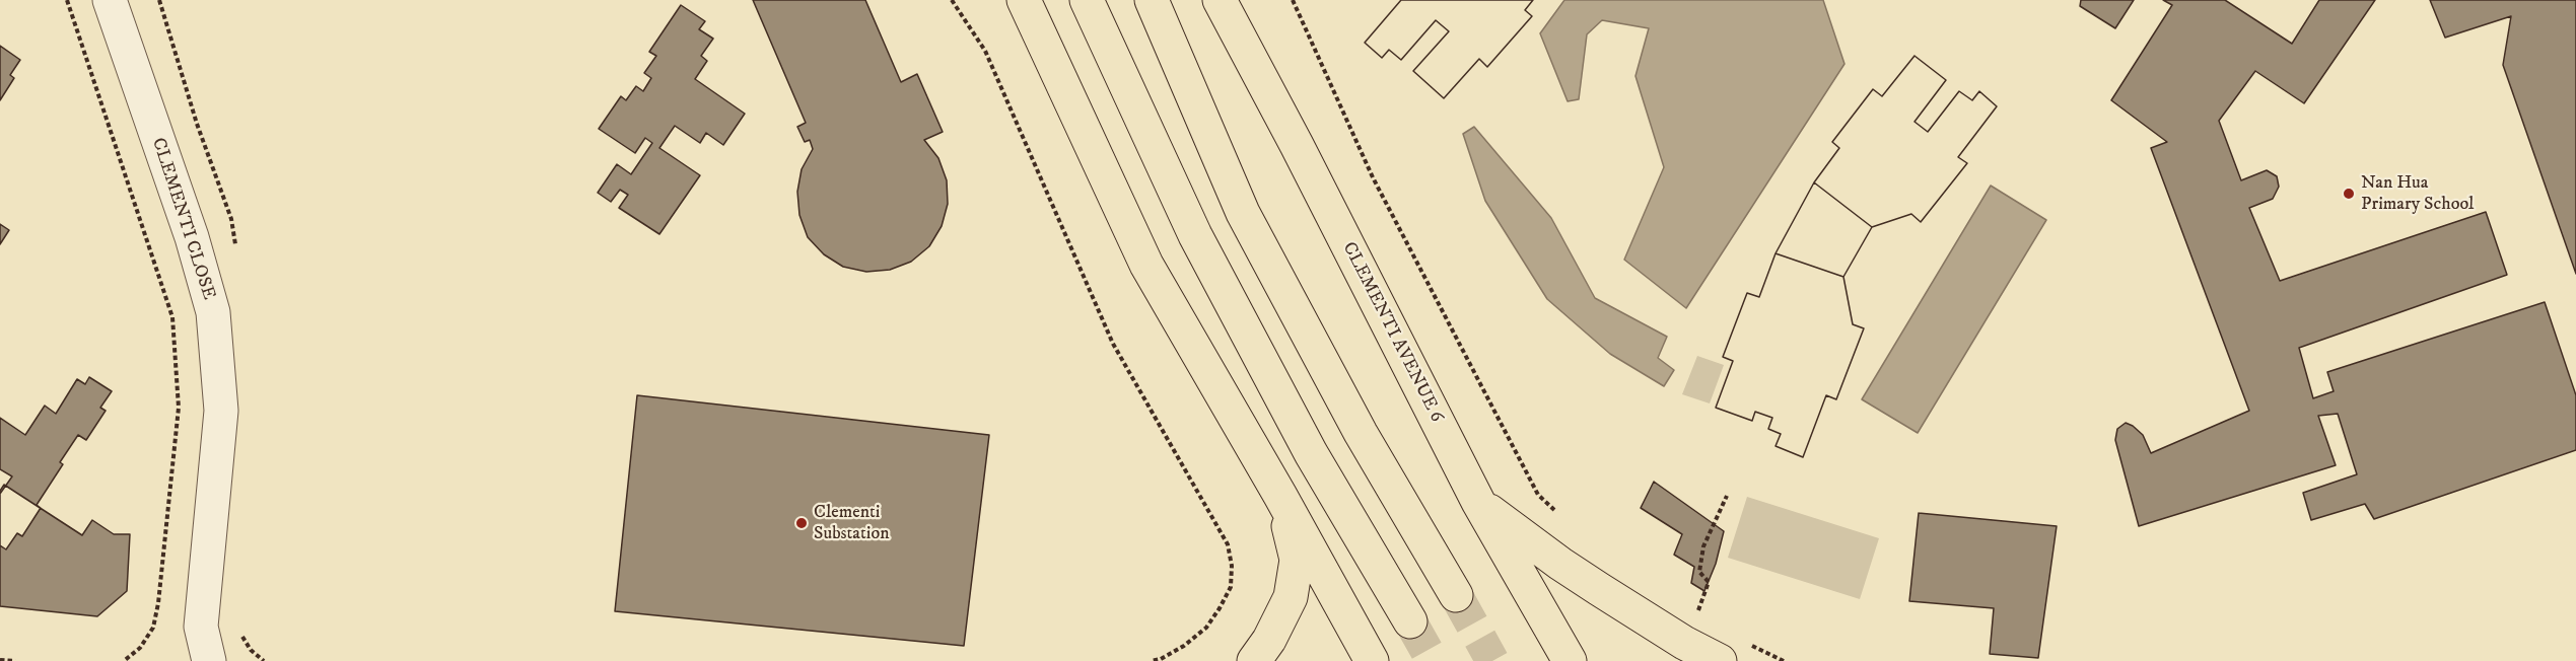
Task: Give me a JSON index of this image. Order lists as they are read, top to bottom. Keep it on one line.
{"streets":{"main road":["CLEMENTI AVENUE 6"],"street":["CLEMENTI CLOSE"]},"places":["Nan Hua Primary School","Clementi Substation"]}
